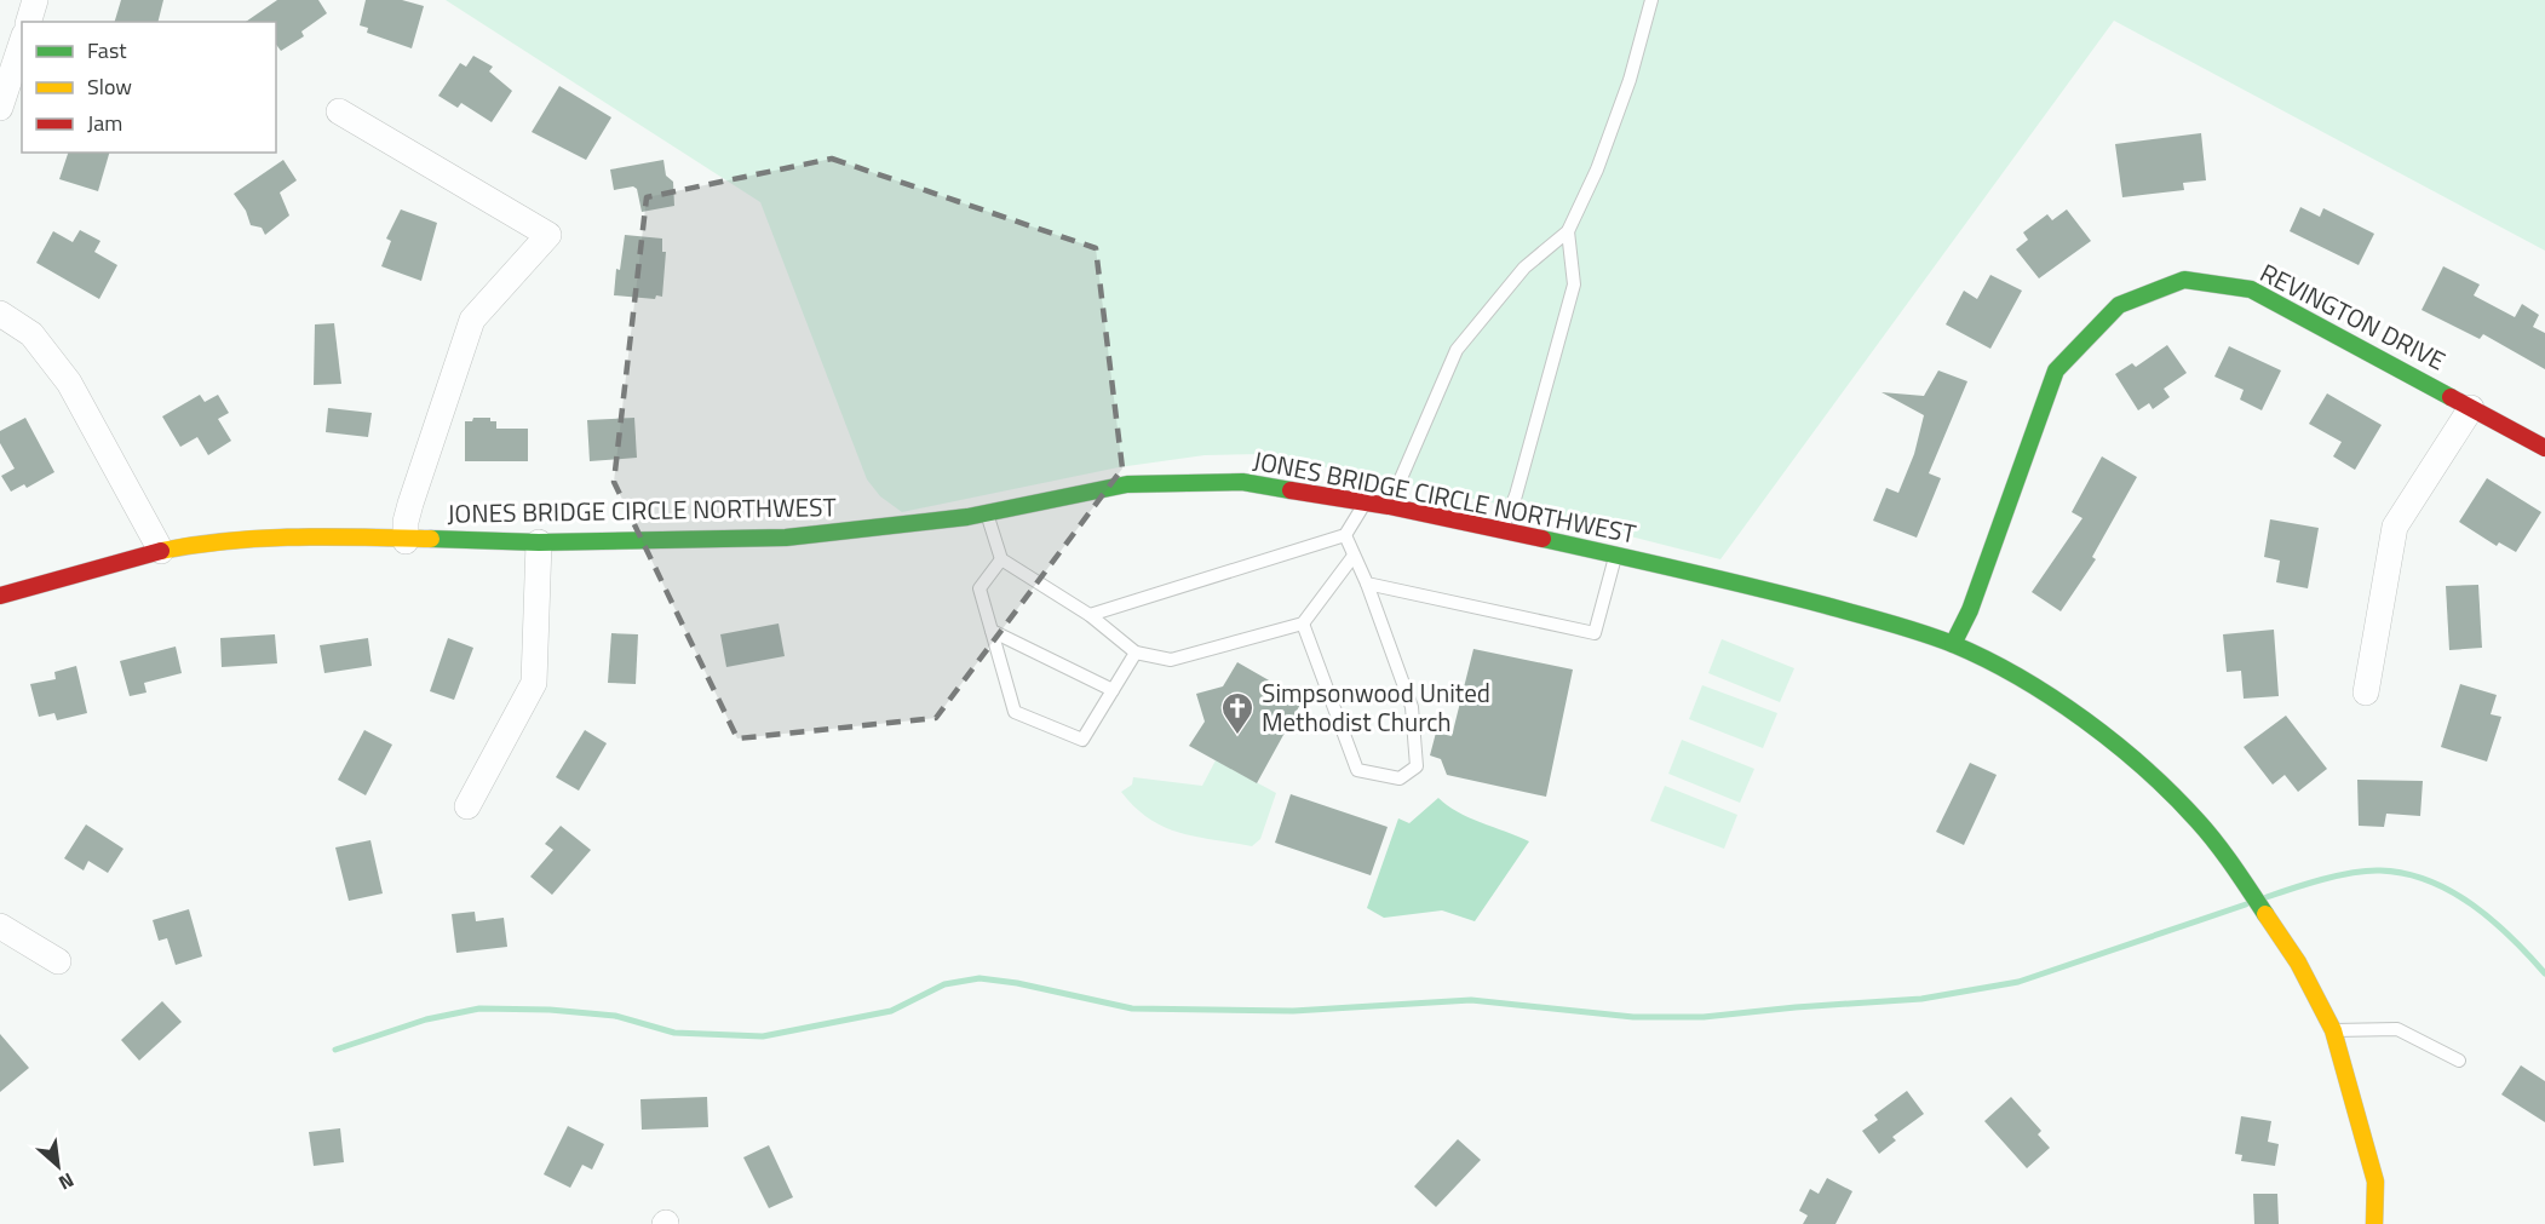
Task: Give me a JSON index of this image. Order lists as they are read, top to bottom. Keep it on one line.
{"streets":{"street":["REVINGTON DRIVE","JONES BRIDGE CIRCLE NORTHWEST"]},"crossings":[["REVINGTON DRIVE","JONES BRIDGE CIRCLE NORTHWEST"]],"places":{"church":["Simpsonwood United Methodist Church"]},"legend":["Fast","Slow","Jam"],"north":"bottom right"}
